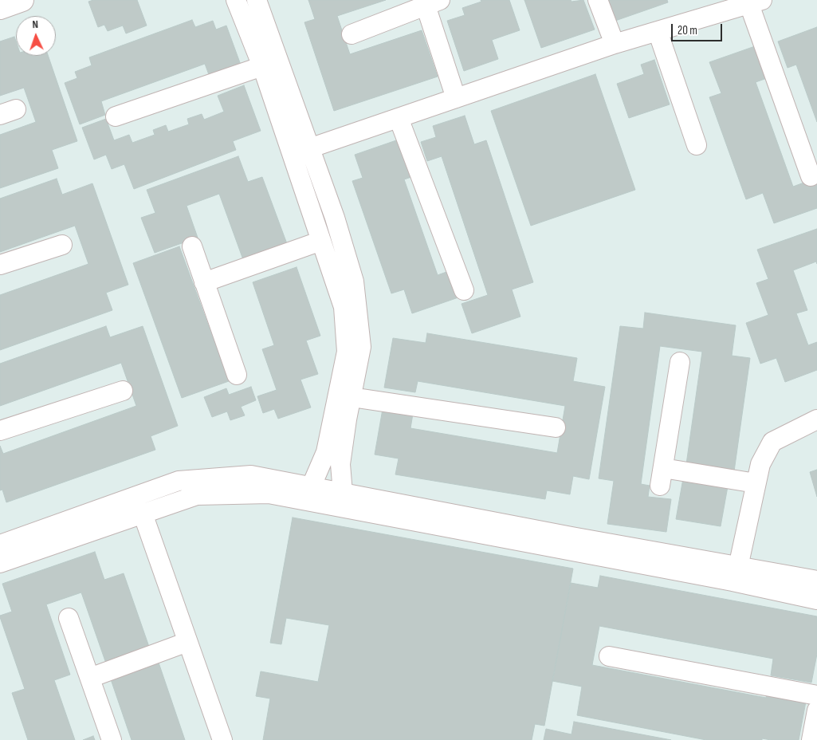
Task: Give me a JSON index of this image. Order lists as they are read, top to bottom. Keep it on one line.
{"scale_bar":"20 m","north":"top"}
